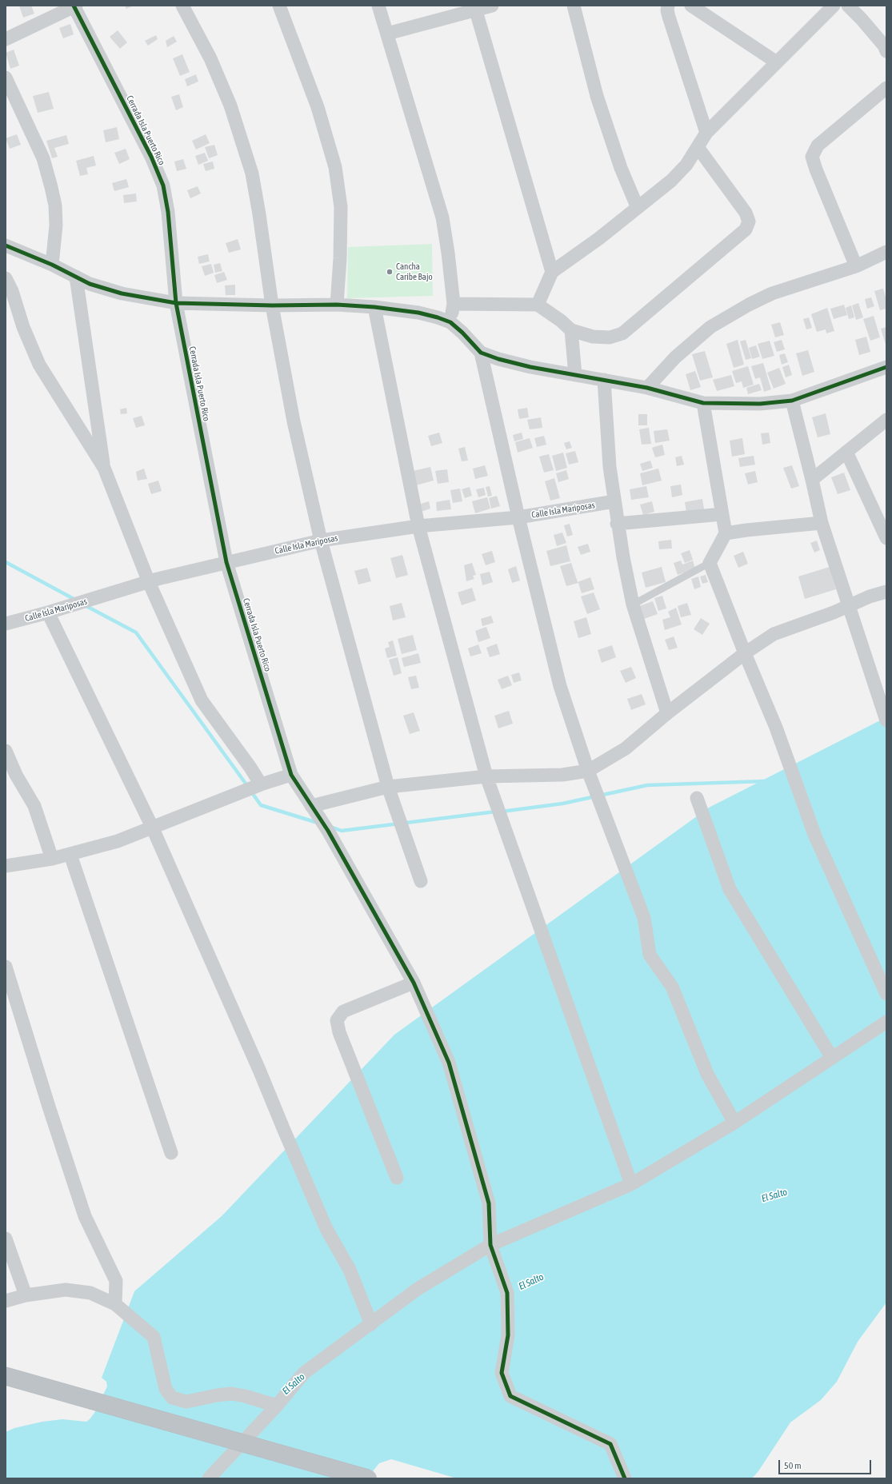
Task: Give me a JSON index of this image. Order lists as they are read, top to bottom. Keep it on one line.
{"streets":{"street":["Cerrada Isla Puerto Rico","Calle Isla Mariposas"]},"crossings":[["Cerrada Isla Puerto Rico","Calle Isla Mariposas"]],"water":["El Salto"],"places":["Cancha Caribe Bajo"],"scale_bar":"50 m"}
